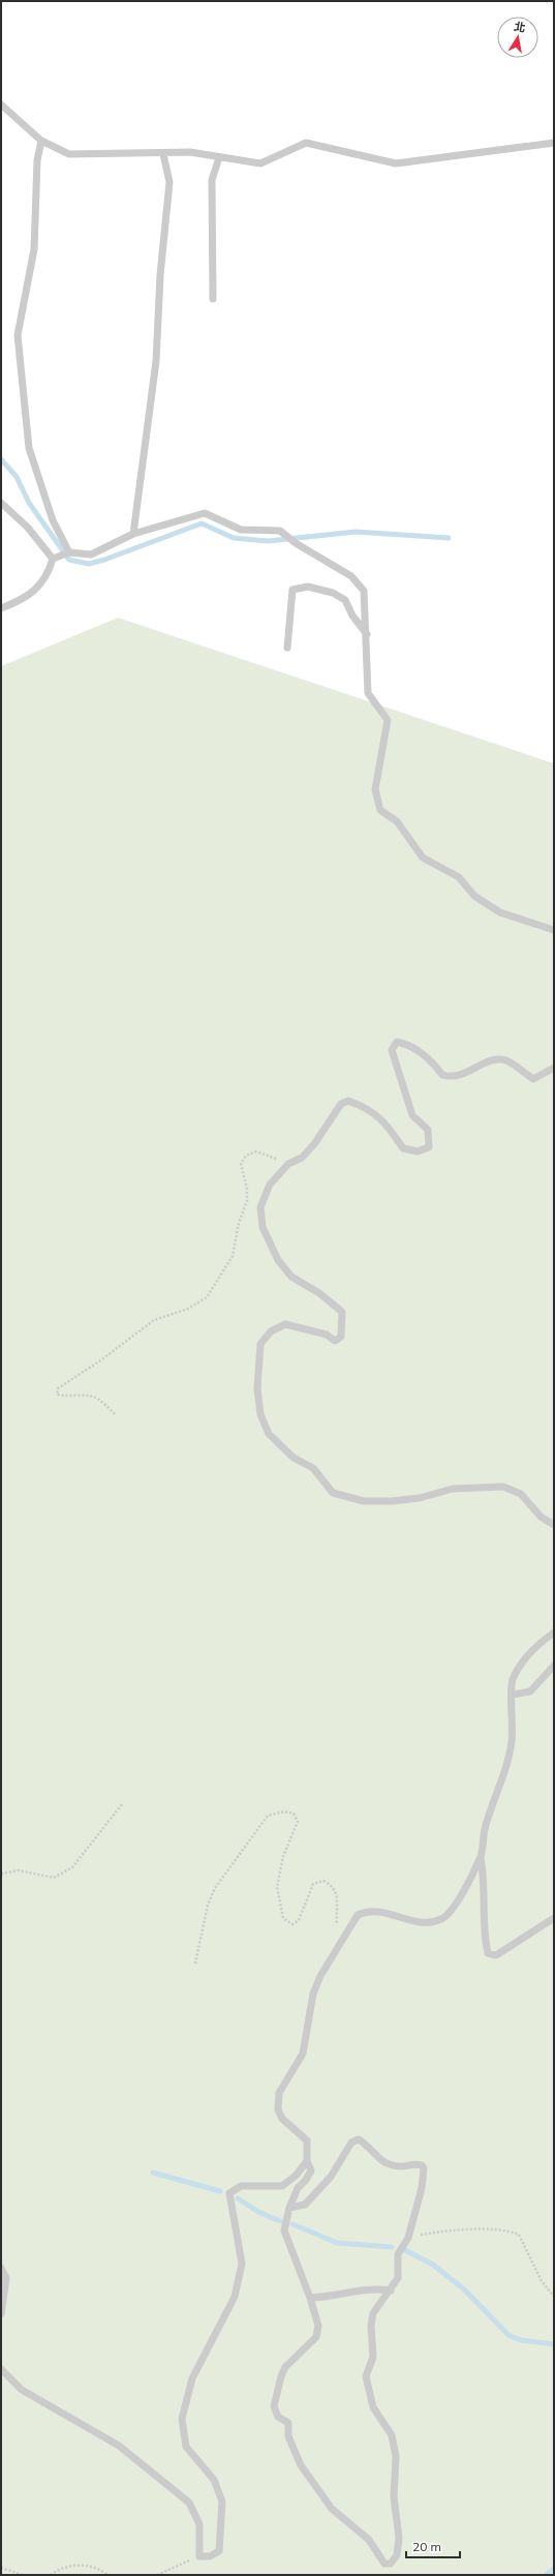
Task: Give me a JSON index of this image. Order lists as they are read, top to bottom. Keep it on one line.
{"scale_bar":"20 m","north":"top"}
